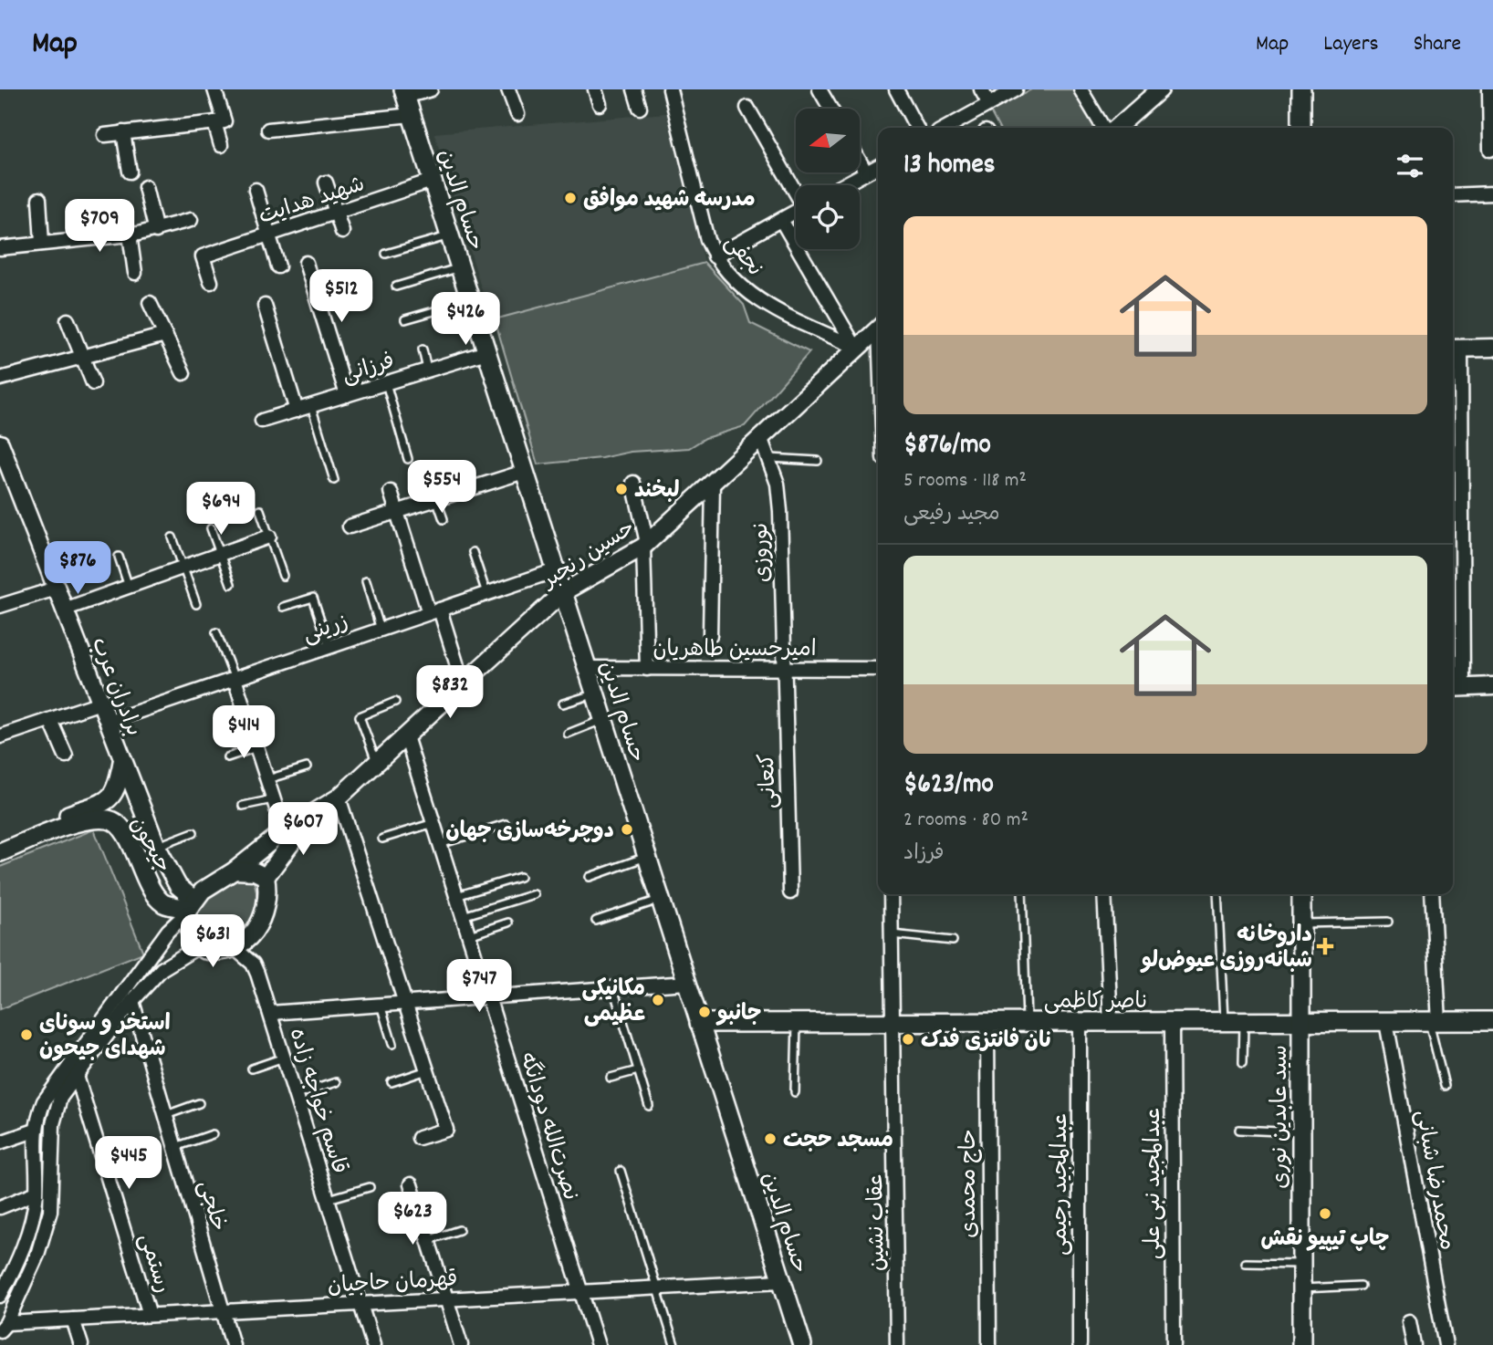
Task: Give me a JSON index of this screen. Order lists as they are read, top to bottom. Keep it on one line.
{"streets":{"main road":["حسام الدین","جیحون","ناصر کاظمی","سید عابدین نوری"],"street":["شهید هدایت","نجفی","فرزانی","نوروزی","حسین رنجبر","زرینی","امیرحسین طاهریان","برادران عرب","کنعانی","قاسم خواجه زاده","نصرت‌الله دودانگه","محمدرضا شبانی","حاج محمدی","عبدالمجید نبی علی","عبدالمجید رحیمی","خلجی","عقاب نشین","رستمی","قهرمان حاجیان"]},"crossings":[["شهید هدایت","حسام الدین"],["حسام الدین","فرزانی"],["حسام الدین","حسین رنجبر"],["حسام الدین","زرینی"],["حسام الدین","امیرحسین طاهریان"],["حسام الدین","ناصر کاظمی"],["حسام الدین","قهرمان حاجیان"],["نجفی","حسین رنجبر"],["نوروزی","حسین رنجبر"],["نوروزی","امیرحسین طاهریان"],["نوروزی","کنعانی"],["حسین رنجبر","برادران عرب"],["حسین رنجبر","جیحون"],["حسین رنجبر","قاسم خواجه زاده"],["حسین رنجبر","نصرت‌الله دودانگه"],["زرینی","برادران عرب"],["امیرحسین طاهریان","کنعانی"],["برادران عرب","جیحون"],["برادران عرب","قاسم خواجه زاده"],["جیحون","قاسم خواجه زاده"],["ناصر کاظمی","سید عابدین نوری"],["ناصر کاظمی","محمدرضا شبانی"],["ناصر کاظمی","حاج محمدی"],["ناصر کاظمی","عبدالمجید نبی علی"],["ناصر کاظمی","عبدالمجید رحیمی"],["ناصر کاظمی","عقاب نشین"],["قاسم خواجه زاده","قهرمان حاجیان"],["نصرت‌الله دودانگه","قهرمان حاجیان"],["خلجی","قهرمان حاجیان"],["رستمی","قهرمان حاجیان"]],"places":{"other":["مدرسه شهید موافق","لبخند","دوچرخه‌سازی جهان","مکانیکی عظیمی","جانبو","استخر و سونای شهدای جیحون","نان فانتزی فدک","مسجد حجت","چاپ تیپیو نقش"],"health":["داروخانه شبانه‌روزی عیوض‌لو"]},"north":"left","page":{"header":"Map","nav":["Map","Layers","Share"],"heading":"13 homes","price":["$709","$512","$426","$554","$694","$876","$832","$414","$607","$631","$747","$445","$623"],"list":[{"name":"$876/mo","note":"5 rooms · 118 m² · مجید رفیعی"},{"name":"$623/mo","note":"2 rooms · 80 m² · فرزاد"}]}}
